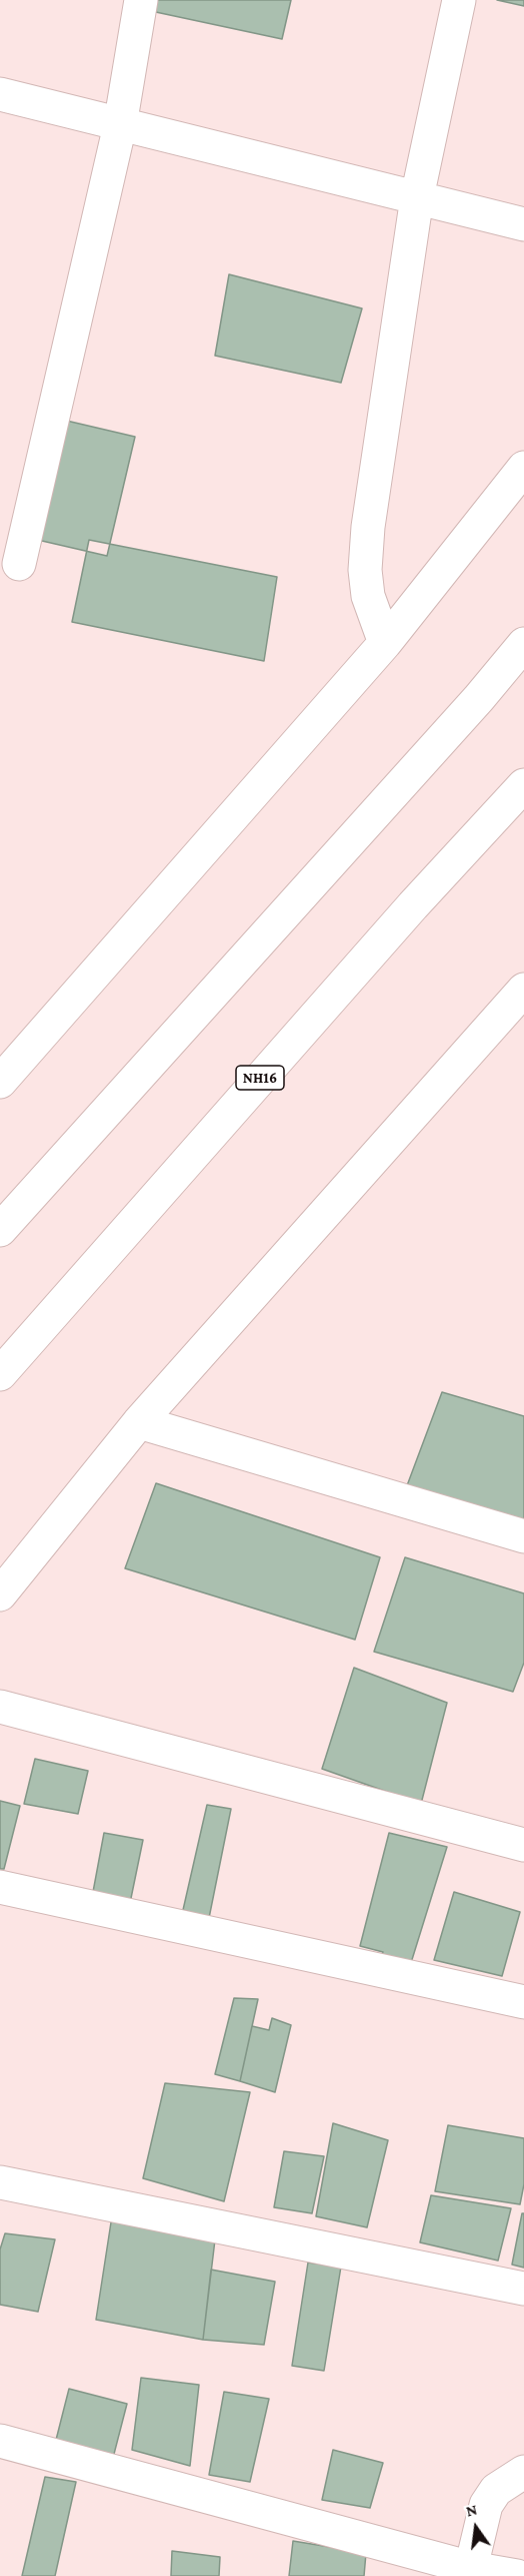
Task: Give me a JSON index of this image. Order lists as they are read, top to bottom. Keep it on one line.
{"streets":{"main road":["NH16"]},"north":"top"}
